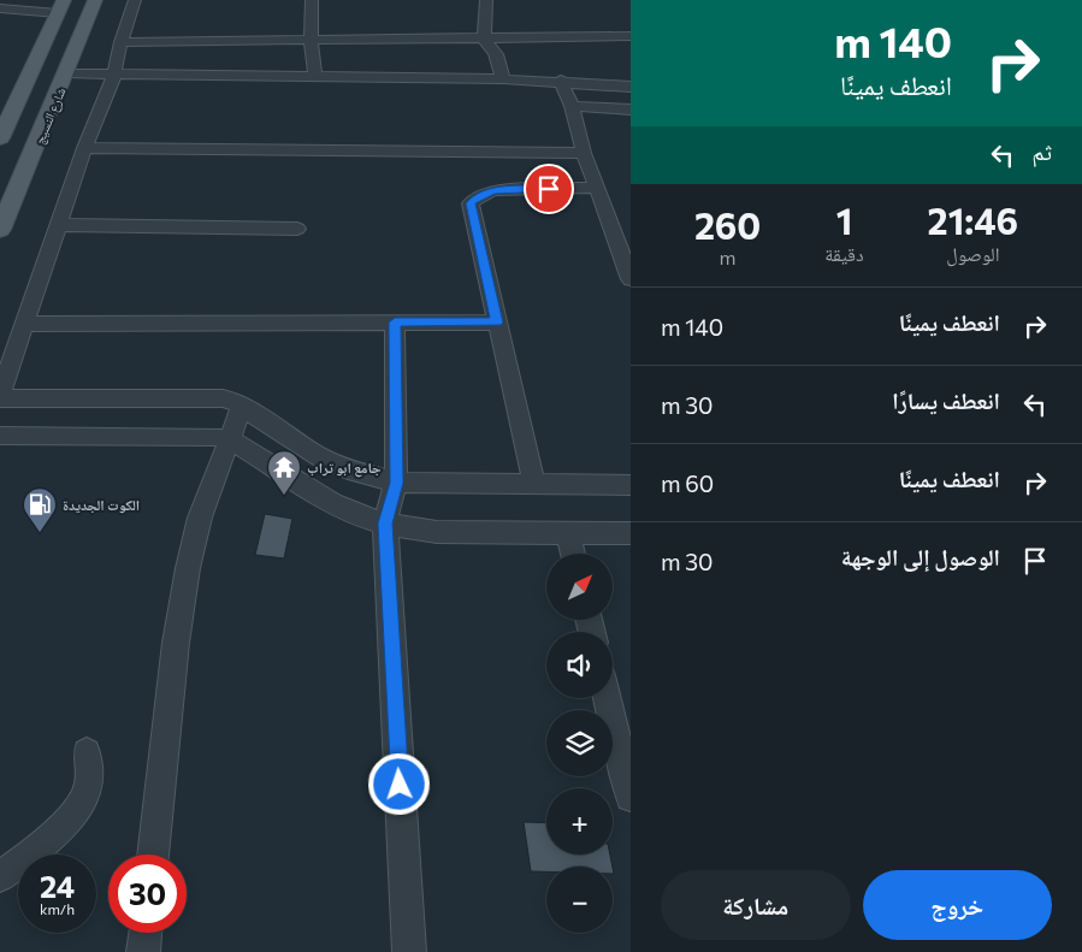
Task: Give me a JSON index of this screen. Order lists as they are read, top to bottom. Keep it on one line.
{"streets":{"main road":["شارع النسيج"]},"places":{"temple":["جامع ابو تراب"],"fuel station":["الكوت الجديدة"]},"north":"top right","page":{"turn":["140 m","انعطف يمينًا"],"then":"ثم","eta":["21:46","الوصول","1","دقيقة","260","m"],"list":[{"name":"انعطف يمينًا","value":"140 m"},{"name":"انعطف يسارًا","value":"30 m"},{"name":"انعطف يمينًا","value":"60 m"},{"name":"الوصول إلى الوجهة","value":"30 m"}],"map_buttons":["+","−"],"speed":"24 km/h","limit":"30","buttons":["خروج","مشاركة"]}}
